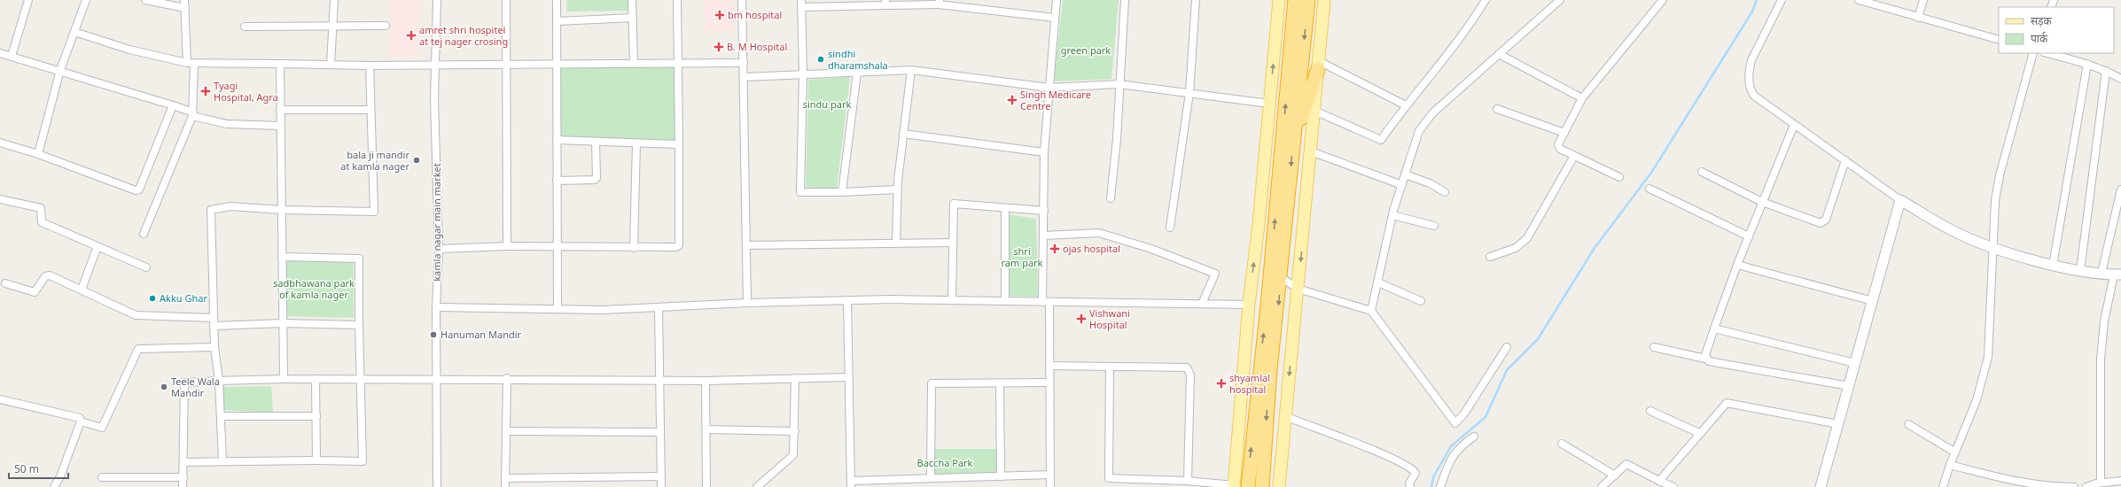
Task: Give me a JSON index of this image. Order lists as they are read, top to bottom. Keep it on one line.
{"streets":{"street":["kamla nagar main market"]},"parks":["green park","sindu park","shri ram park","sadbhawana park of kamla nager","Baccha Park"],"places":{"health":["bm hospital","amret shri hospitel at tej nager crosing","B. M Hospital","Tyagi Hospital, Agra","Singh Medicare Centre","ojas hospital","Vishwani Hospital","shyamlal hospital"],"other":["sindhi dharamshala","bala ji mandir at kamla nager","Akku Ghar","Hanuman Mandir","Teele Wala Mandir"]},"legend":["सड़क","पार्क"],"scale_bar":"50 m"}
